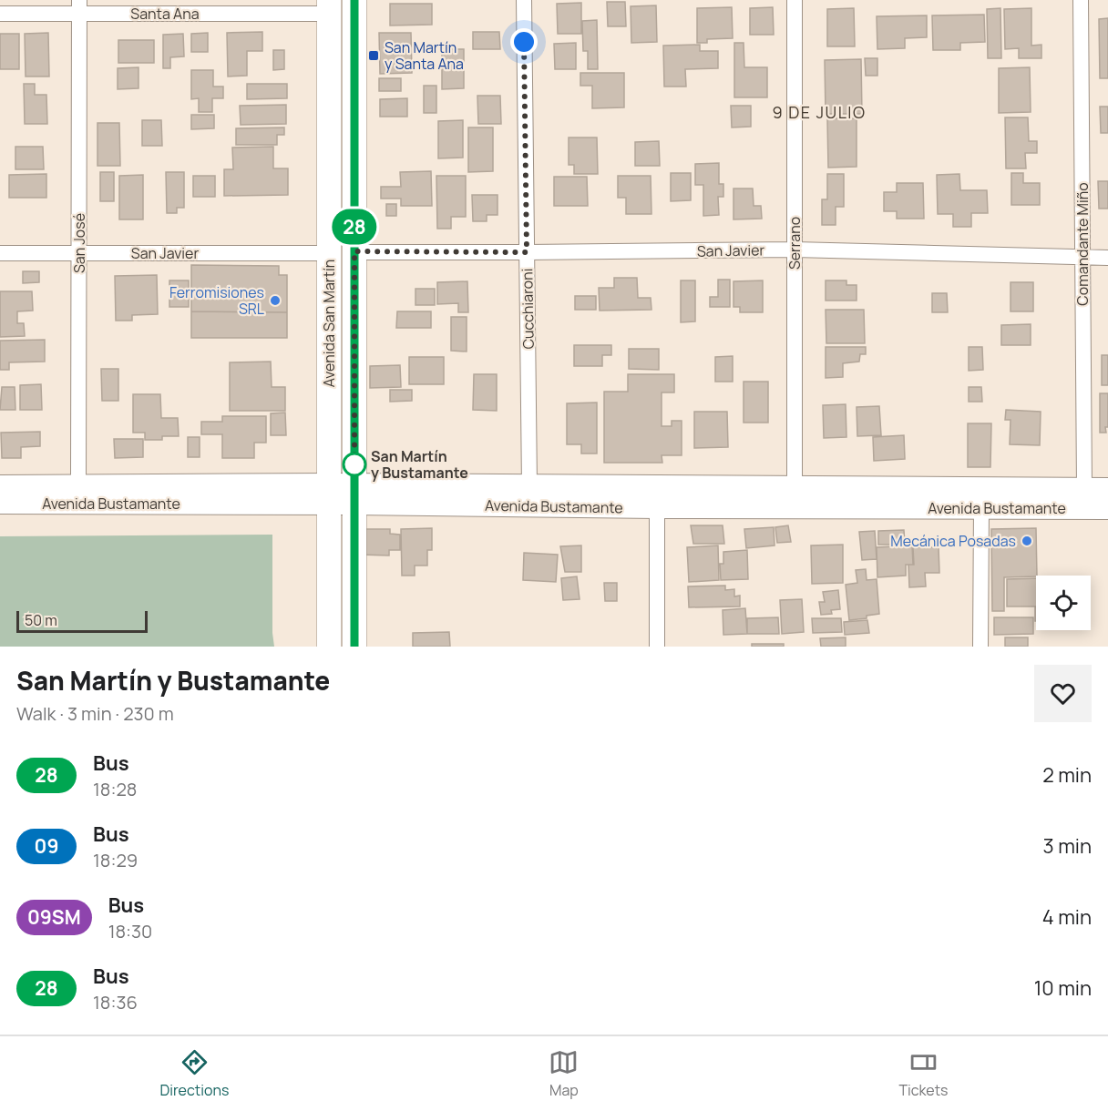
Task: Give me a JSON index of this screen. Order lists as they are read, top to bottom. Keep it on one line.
{"streets":{"main road":["Avenida San Martín","Avenida Bustamante"],"street":["Santa Ana","San José","Serrano","Comandante Miño","San Javier","Cucchiaroni"]},"crossings":[["Santa Ana","San José"],["Santa Ana","Avenida San Martín"],["San José","San Javier"],["San José","Avenida Bustamante"],["Serrano","San Javier"],["Serrano","Avenida Bustamante"],["Comandante Miño","San Javier"],["Comandante Miño","Avenida Bustamante"],["San Javier","Cucchiaroni"],["San Javier","Avenida San Martín"],["Cucchiaroni","Avenida Bustamante"],["Avenida San Martín","Avenida Bustamante"]],"districts":["9 DE JULIO"],"places":{"transit":["San Martín y Santa Ana"],"other":["Ferromisiones SRL","San Martín y Bustamante","Mecánica Posadas"]},"lines":["bus line 28"],"scale_bar":"50 m","page":{"on_map":"28","scale":"50 m","heading":["San Martín y Bustamante","Walk · 3 min · 230 m"],"list":[{"mark":"28","name":"Bus","note":"18:28","value":"2 min"},{"mark":"09","name":"Bus","note":"18:29","value":"3 min"},{"mark":"09SM","name":"Bus","note":"18:30","value":"4 min"},{"mark":"28","name":"Bus","note":"18:36","value":"10 min"}],"tabs":["Directions","Map","Tickets"]}}
